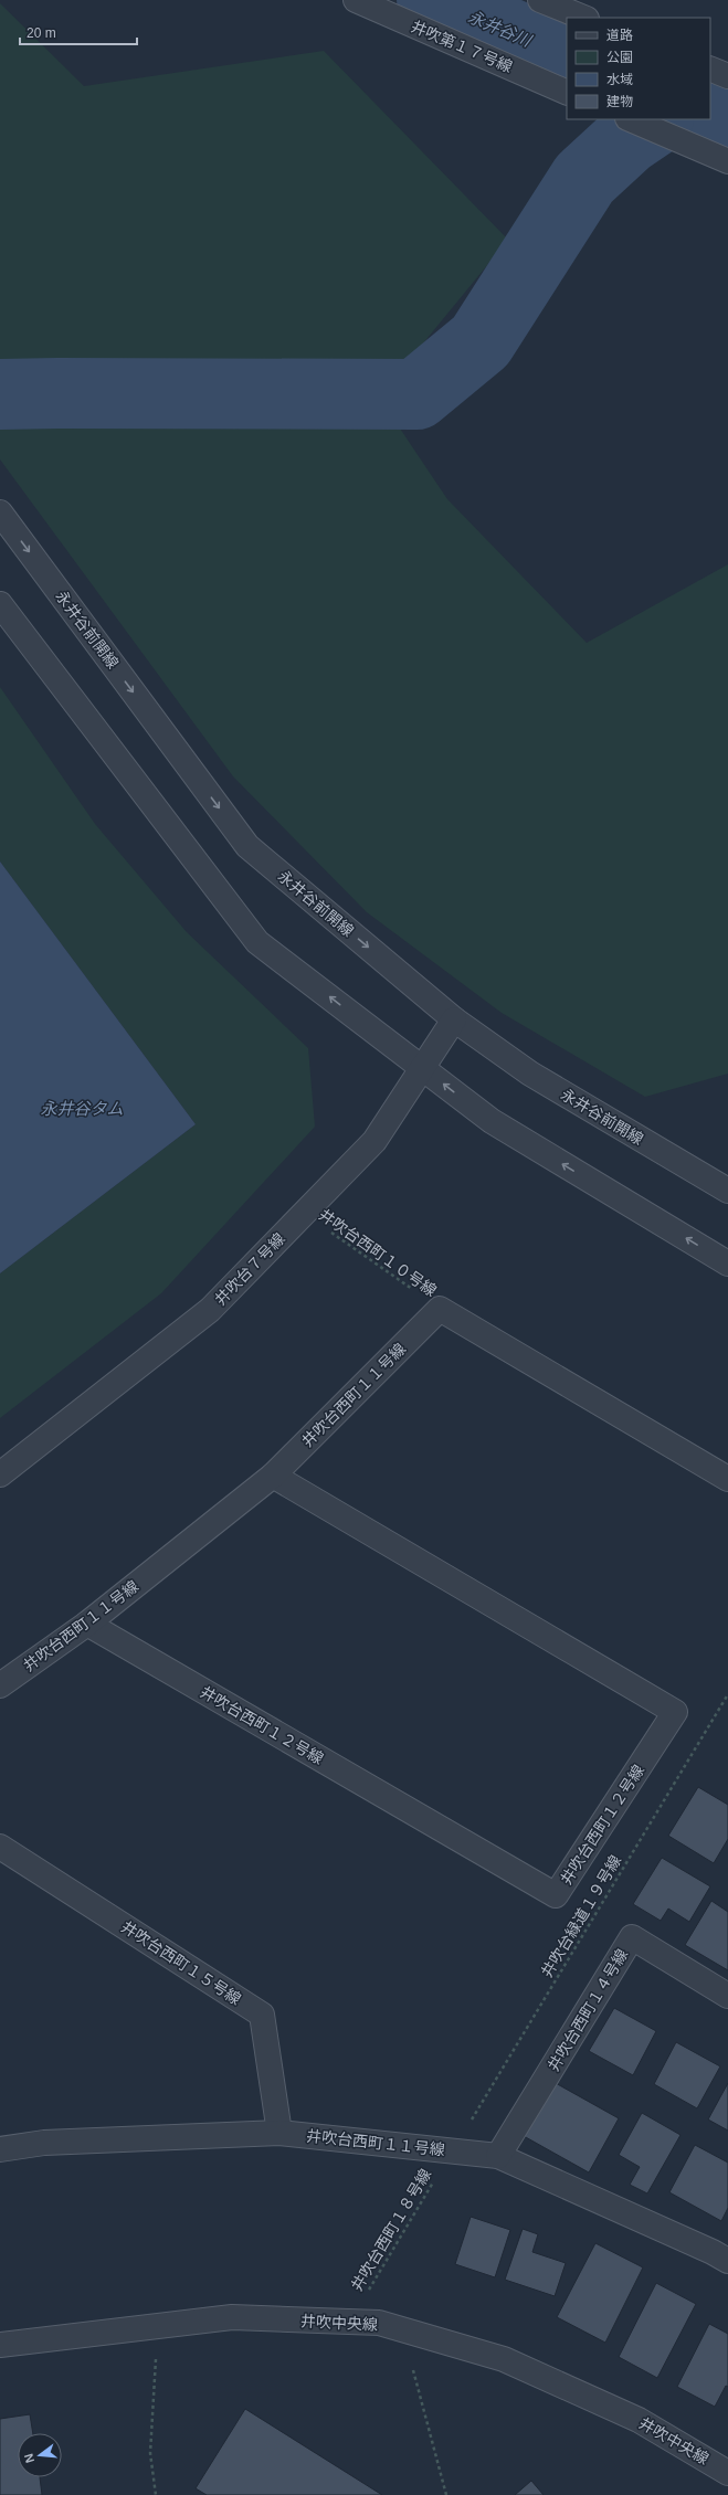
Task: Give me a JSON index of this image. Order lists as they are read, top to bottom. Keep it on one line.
{"streets":{"street":["井吹第１７号線","永井谷前開線","井吹台７号線","井吹台西町１１号線","井吹台西町１２号線","井吹台西町１５号線","井吹台西町１４号線","井吹中央線"],"path":["井吹台西町１０号線","井吹台緑道１９号線","井吹台西町１８号線"]},"crossings":[["永井谷前開線","井吹台７号線"],["井吹台西町１０号線","井吹台７号線"],["井吹台西町１０号線","井吹台西町１１号線"],["井吹台西町１１号線","井吹台西町１２号線"],["井吹台西町１１号線","井吹台緑道１９号線"],["井吹台西町１１号線","井吹台西町１５号線"],["井吹台西町１１号線","井吹台西町１４号線"],["井吹台西町１１号線","井吹台西町１８号線"],["井吹台緑道１９号線","井吹台西町１８号線"],["井吹台西町１８号線","井吹中央線"]],"water":["永井谷川","永井谷タム"],"legend":["道路","公園","水域","建物"],"scale_bar":"20 m","north":"left"}
